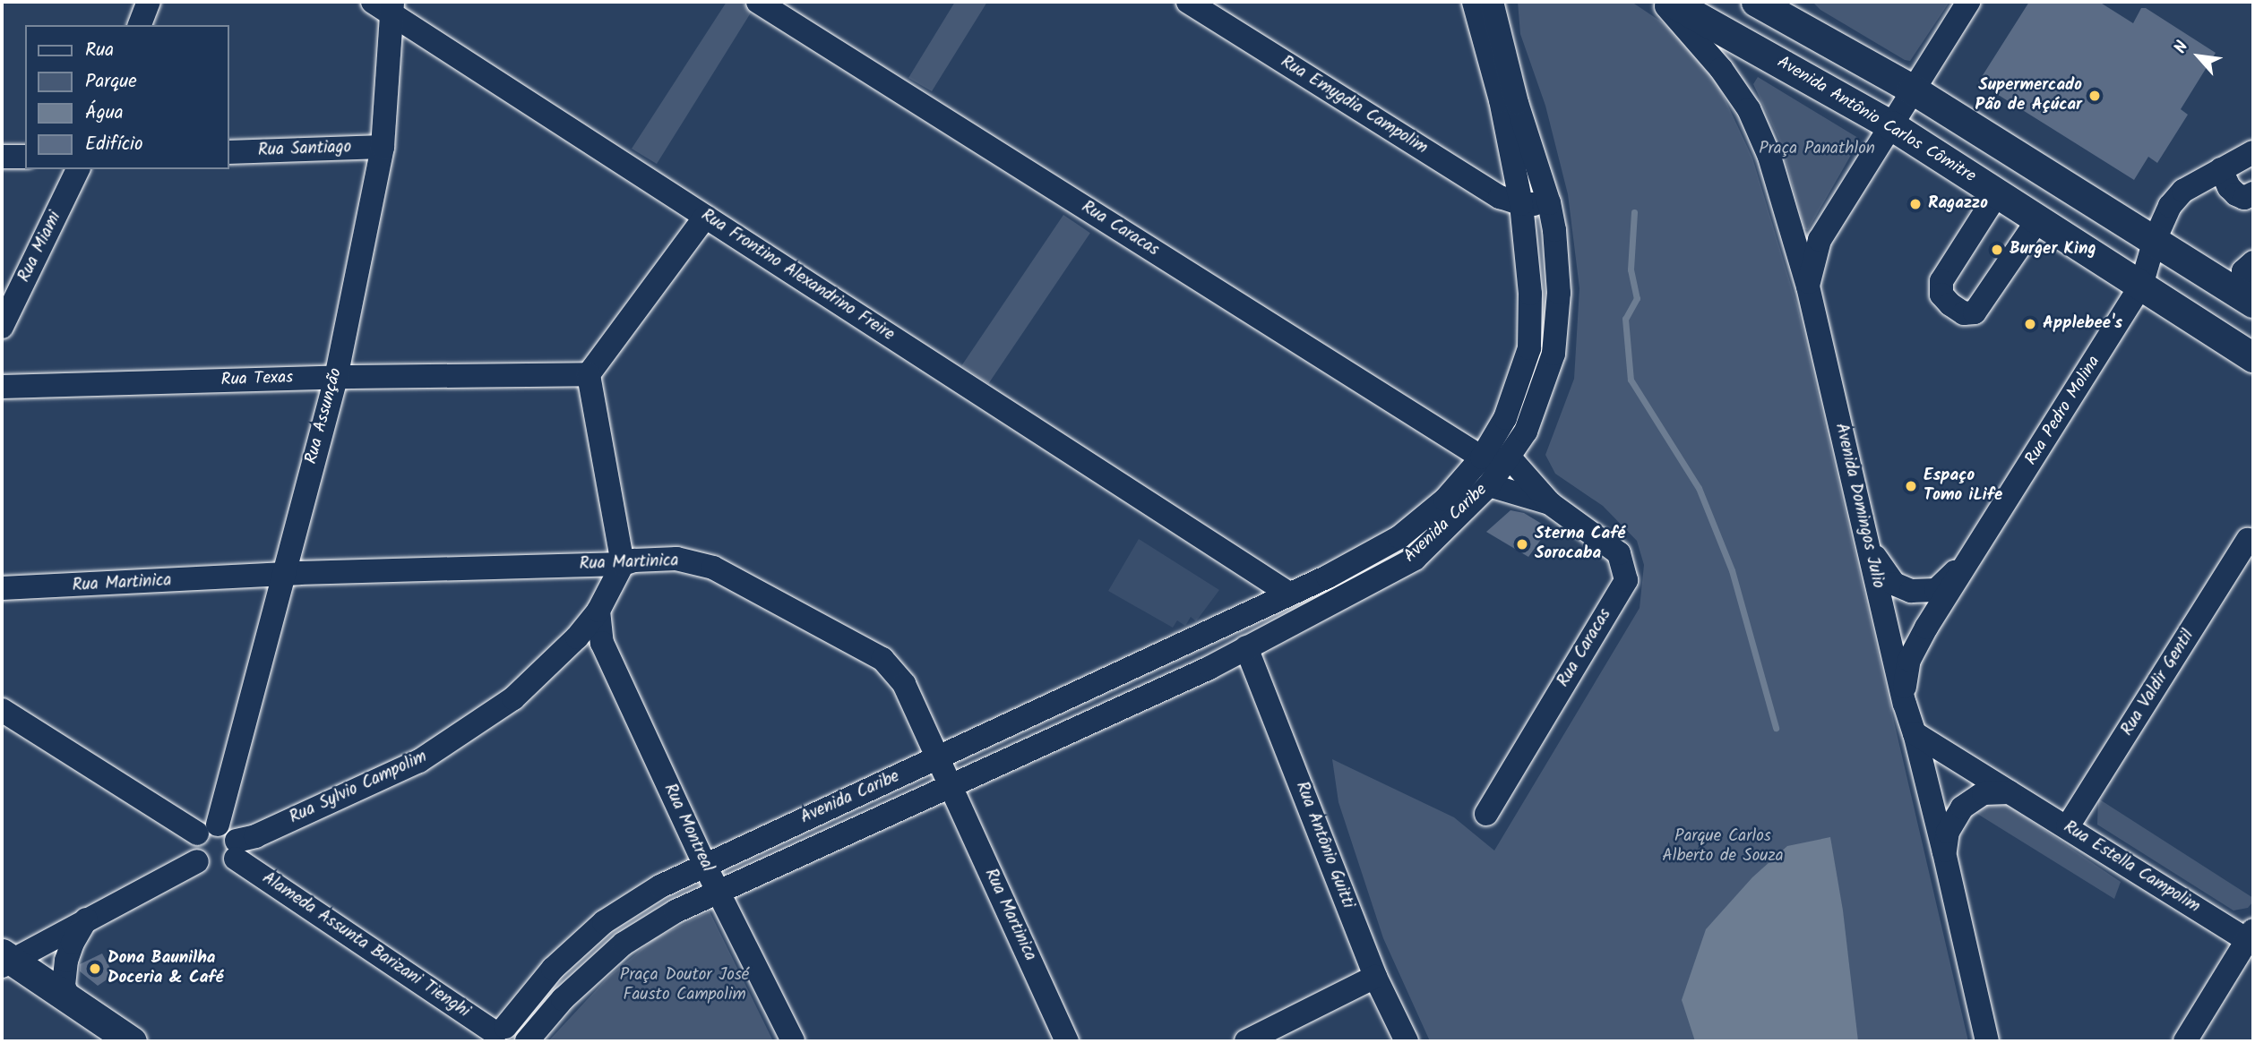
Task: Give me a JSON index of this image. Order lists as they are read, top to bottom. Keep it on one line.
{"streets":{"main road":["Avenida Antônio Carlos Cômitre"],"street":["Rua Emygdia Campolim","Rua Santiago","Rua Caracas","Rua Miami","Rua Frontino Alexandrino Freire","Rua Texas","Rua Pedro Molina","Rua Assunção","Avenida Domingos Julio","Avenida Caribe","Rua Martinica","Rua Valdir Gentil","Rua Sylvio Campolim","Rua Montreal","Rua Antônio Guitti","Rua Estella Campolim","Alameda Assunta Barizani Tienghi"]},"crossings":[["Rua Emygdia Campolim","Avenida Caribe"],["Avenida Antônio Carlos Cômitre","Rua Pedro Molina"],["Rua Santiago","Rua Assunção"],["Rua Caracas","Avenida Caribe"],["Rua Frontino Alexandrino Freire","Rua Assunção"],["Rua Frontino Alexandrino Freire","Avenida Caribe"],["Rua Texas","Rua Assunção"],["Rua Pedro Molina","Avenida Domingos Julio"],["Rua Assunção","Rua Martinica"],["Rua Assunção","Rua Sylvio Campolim"],["Rua Assunção","Alameda Assunta Barizani Tienghi"],["Avenida Domingos Julio","Rua Estella Campolim"],["Avenida Caribe","Rua Martinica"],["Avenida Caribe","Rua Montreal"],["Avenida Caribe","Rua Antônio Guitti"],["Avenida Caribe","Alameda Assunta Barizani Tienghi"],["Rua Martinica","Rua Sylvio Campolim"],["Rua Valdir Gentil","Rua Estella Campolim"],["Rua Sylvio Campolim","Rua Montreal"],["Rua Sylvio Campolim","Alameda Assunta Barizani Tienghi"]],"parks":["Praça Panathlon","Parque Carlos Alberto de Souza","Praça Doutor José Fausto Campolim"],"places":["Supermercado Pão de Açúcar","Ragazzo","Burger King","Applebee's","Espaço Tomo iLife","Sterna Café Sorocaba","Dona Baunilha Doceria & Café"],"legend":["Rua","Parque","Água","Edifício"],"north":"top left"}
